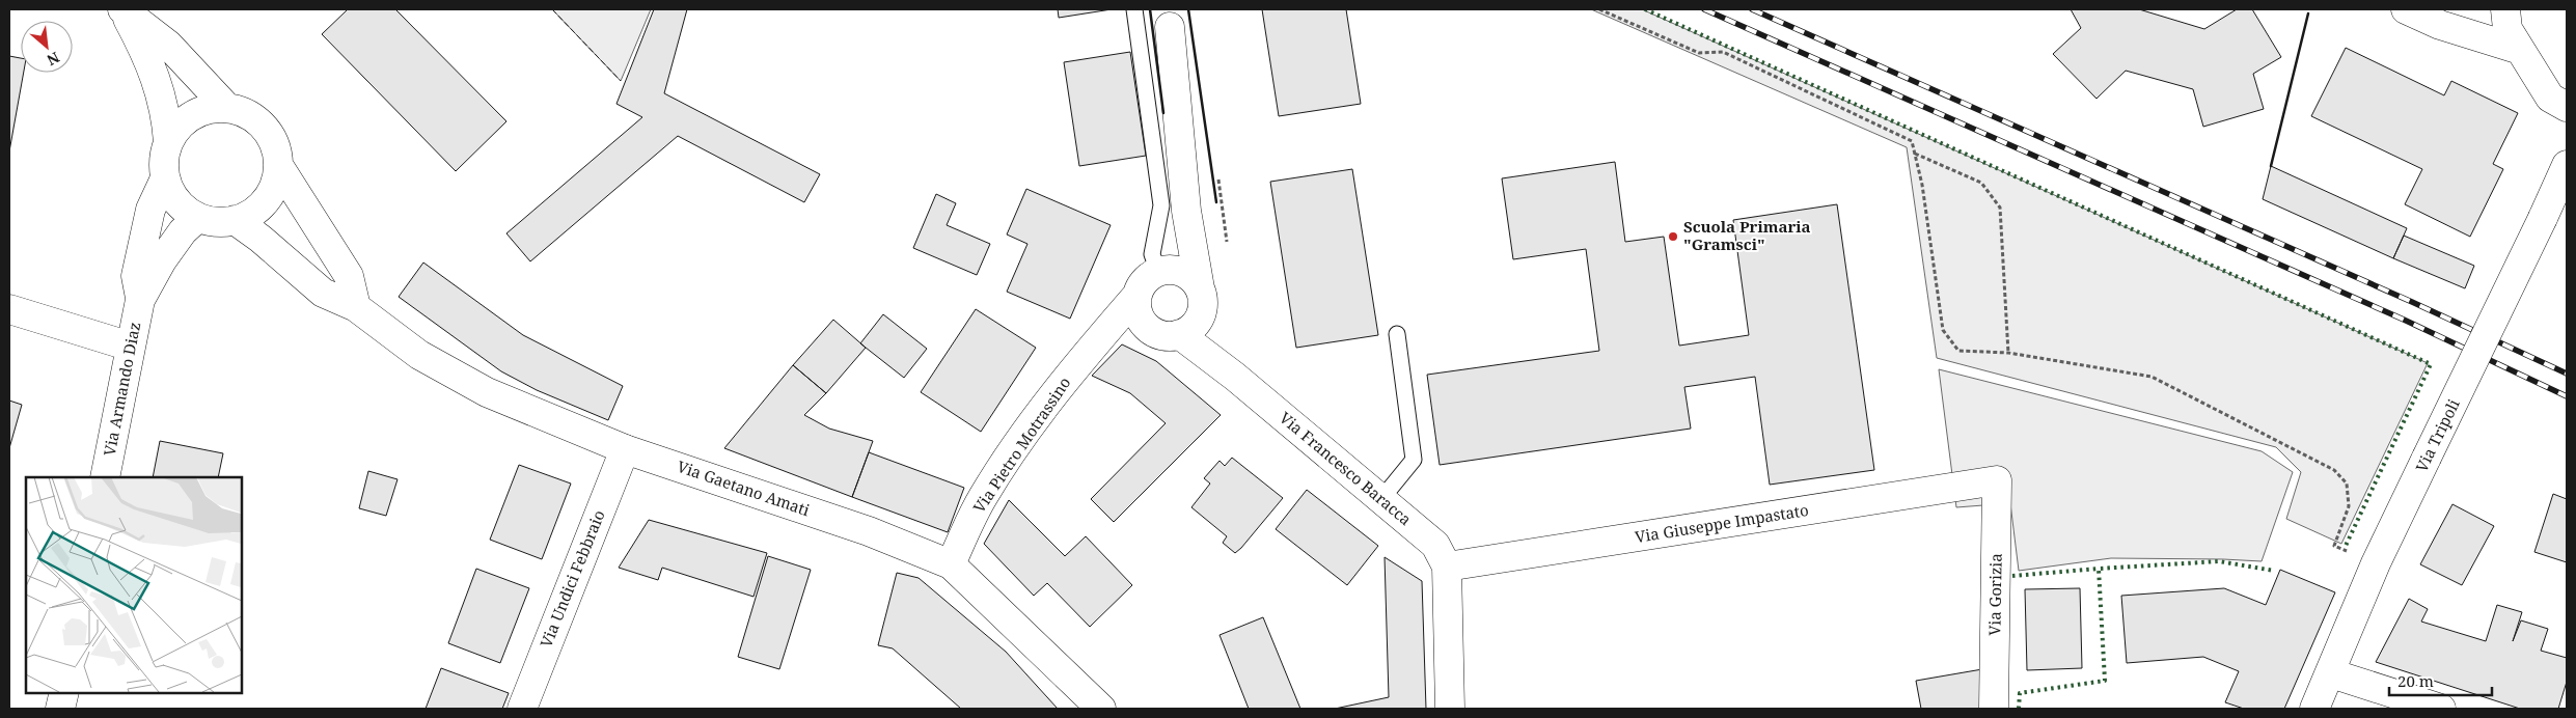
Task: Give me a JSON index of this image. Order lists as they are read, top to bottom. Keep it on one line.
{"streets":{"street":["Via Armando Diaz","Via Tripoli","Via Pietro Motrassino","Via Francesco Baracca","Via Gaetano Amati","Via Giuseppe Impastato","Via Undici Febbraio","Via Gorizia"]},"crossings":[["Via Armando Diaz","Via Gaetano Amati"],["Via Pietro Motrassino","Via Francesco Baracca"],["Via Pietro Motrassino","Via Gaetano Amati"],["Via Francesco Baracca","Via Giuseppe Impastato"],["Via Gaetano Amati","Via Undici Febbraio"],["Via Giuseppe Impastato","Via Gorizia"]],"places":["Scuola Primaria \"Gramsci\""],"scale_bar":"20 m","north":"bottom right"}
